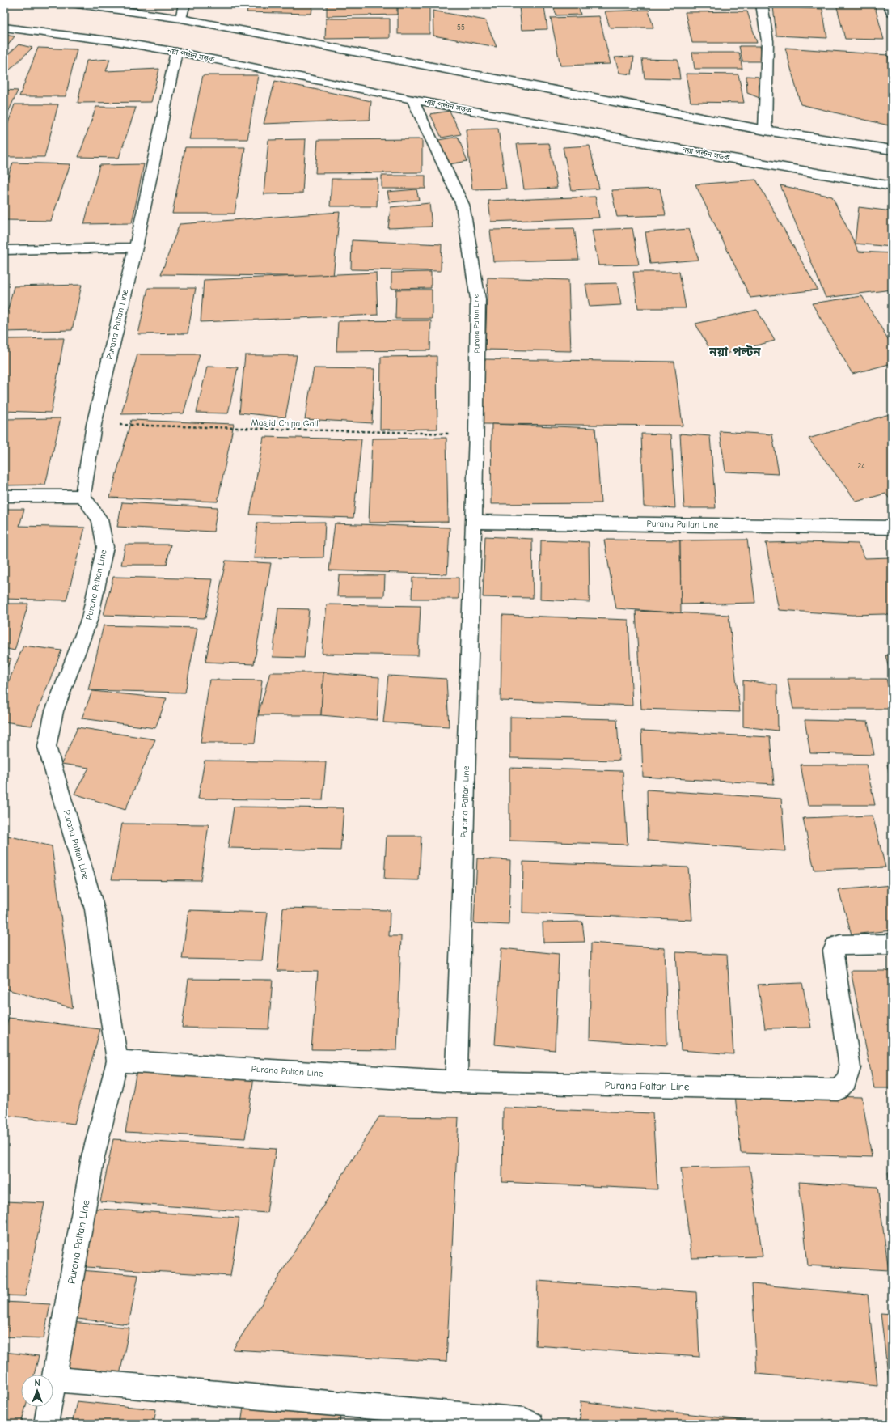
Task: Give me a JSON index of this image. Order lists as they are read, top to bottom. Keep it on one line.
{"streets":{"street":["নয়া পল্টন সড়ক","Purana Paltan Line"],"path":["Masjid Chipa Goli"]},"crossings":[["নয়া পল্টন সড়ক","Purana Paltan Line"],["Purana Paltan Line","Masjid Chipa Goli"]],"districts":["নয়া পল্টন"],"house_numbers":["55","24"],"north":"top"}
